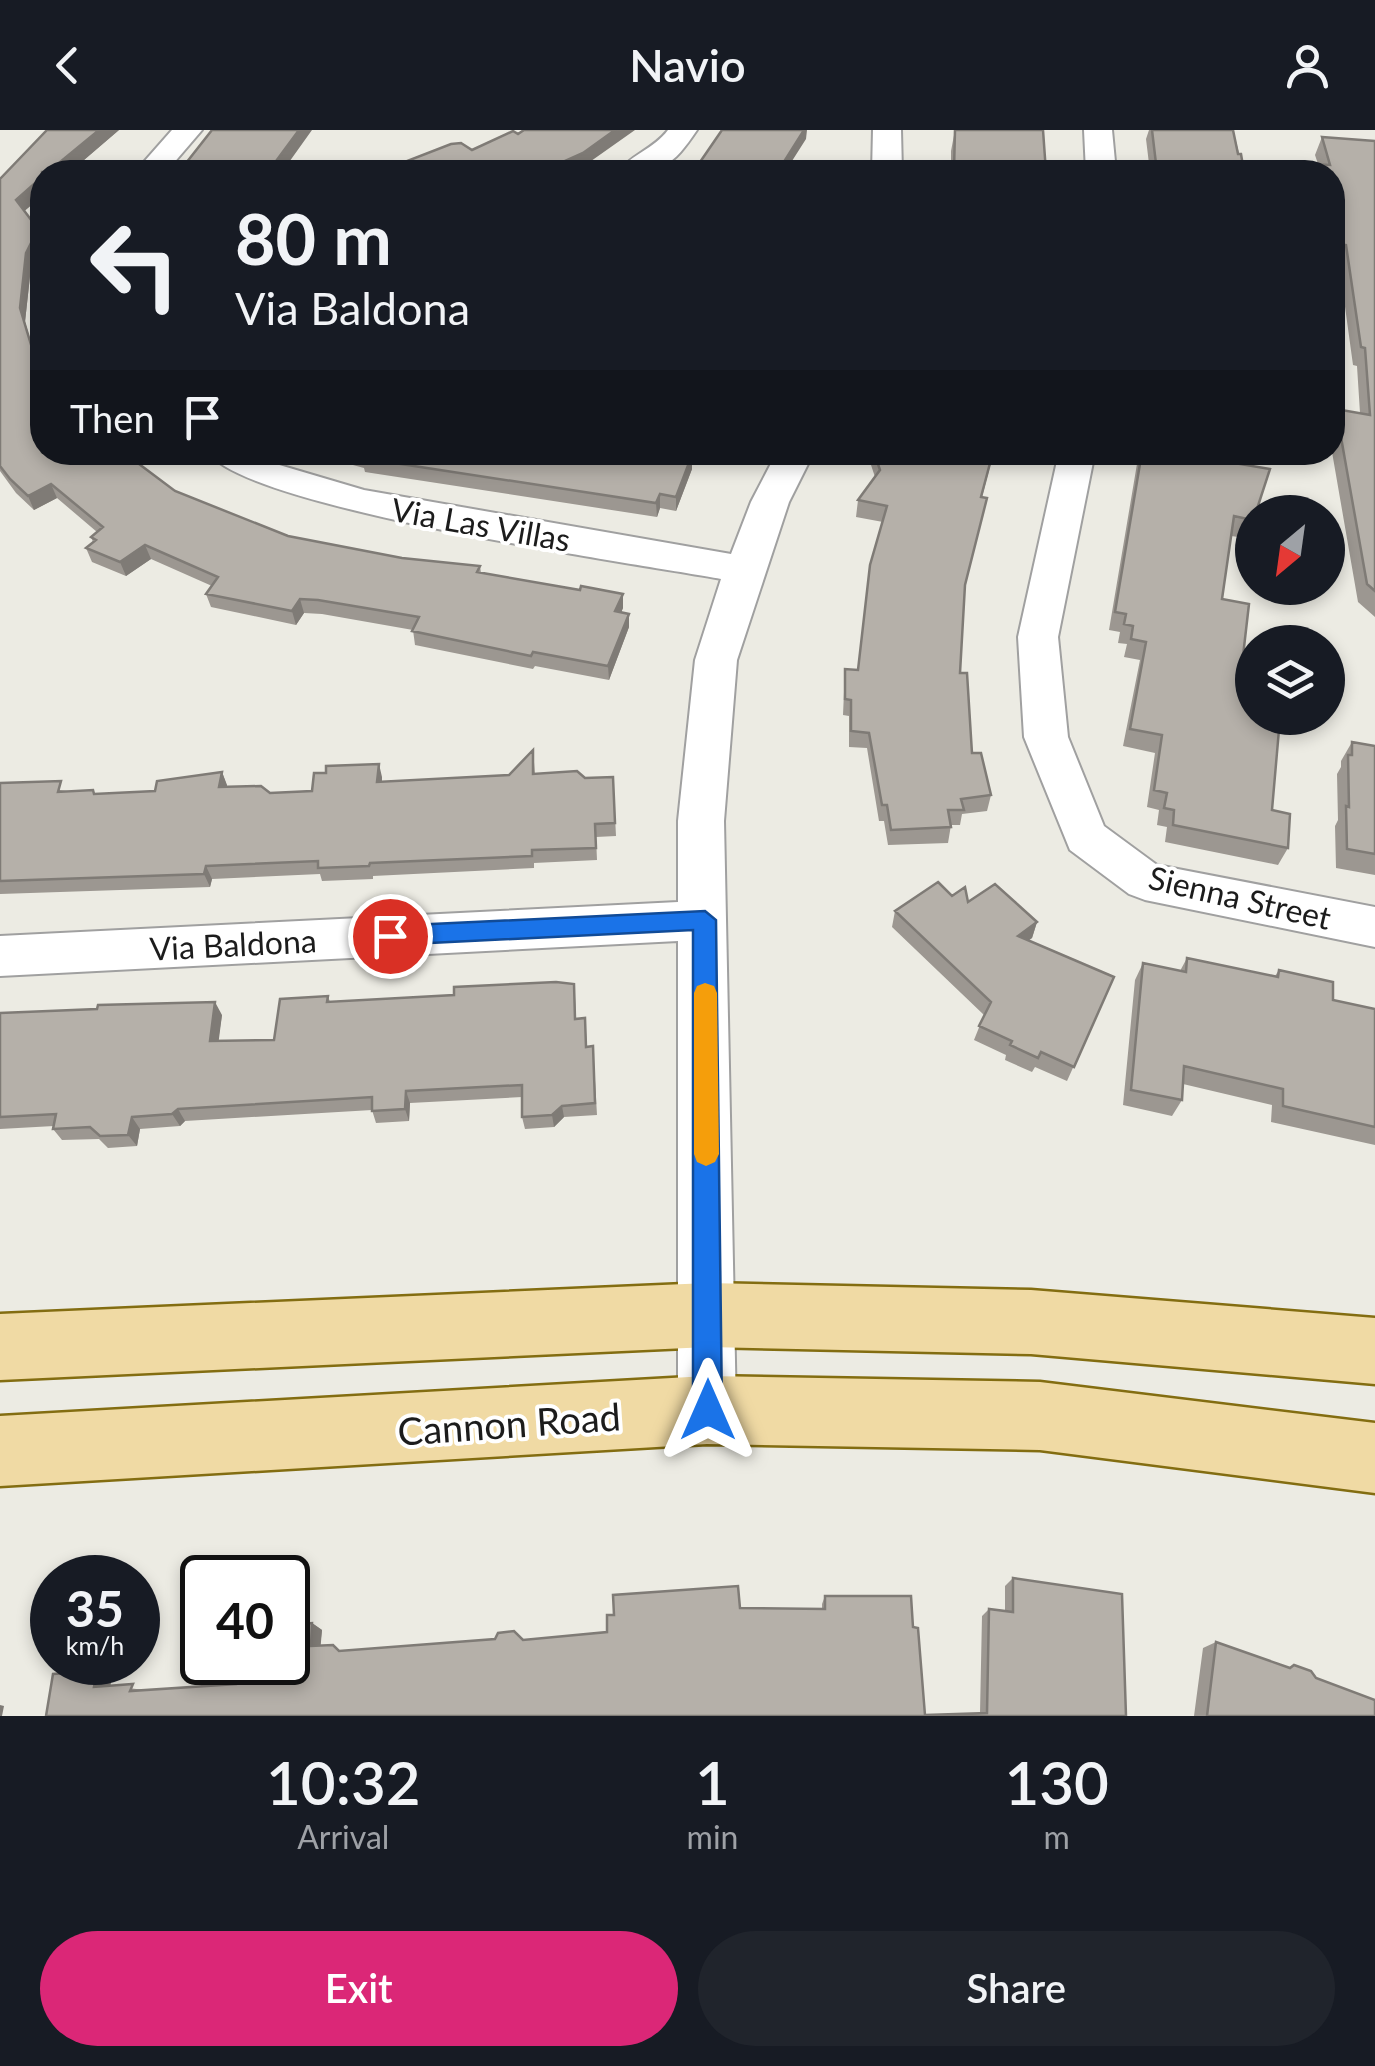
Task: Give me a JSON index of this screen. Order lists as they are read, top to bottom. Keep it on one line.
{"streets":{"main road":["Cannon Road"],"street":["Via Las Villas","Sienna Street","Via Baldona"]},"north":"bottom left","page":{"header":"Navio","turn":["80 m","Via Baldona"],"then":"Then","speed":"35 km/h","limit":"40","eta":["10:32","Arrival","1","min","130","m"],"buttons":["Exit","Share"]}}
